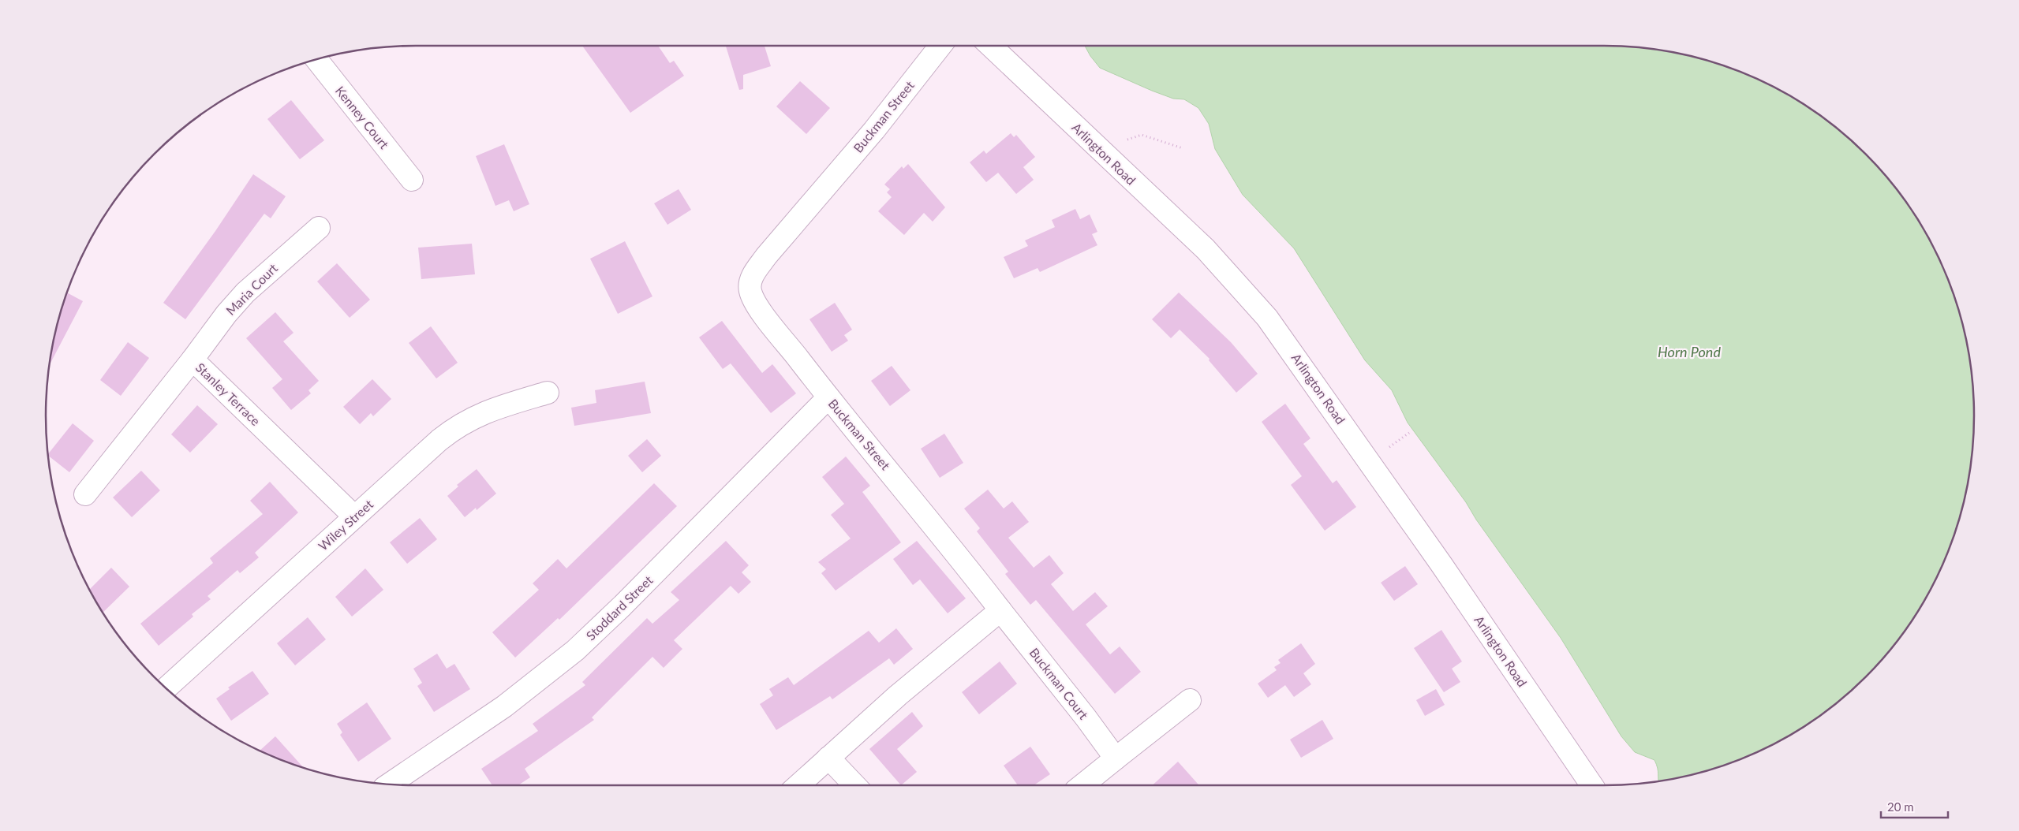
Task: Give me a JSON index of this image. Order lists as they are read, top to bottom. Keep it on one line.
{"streets":{"street":["Buckman Street","Kenney Court","Arlington Road","Maria Court","Stanley Terrace","Wiley Street","Stoddard Street","Buckman Court"]},"crossings":[["Buckman Street","Stoddard Street"],["Buckman Street","Buckman Court"],["Maria Court","Stanley Terrace"],["Stanley Terrace","Wiley Street"]],"water":["Horn Pond"],"scale_bar":"20 m"}
